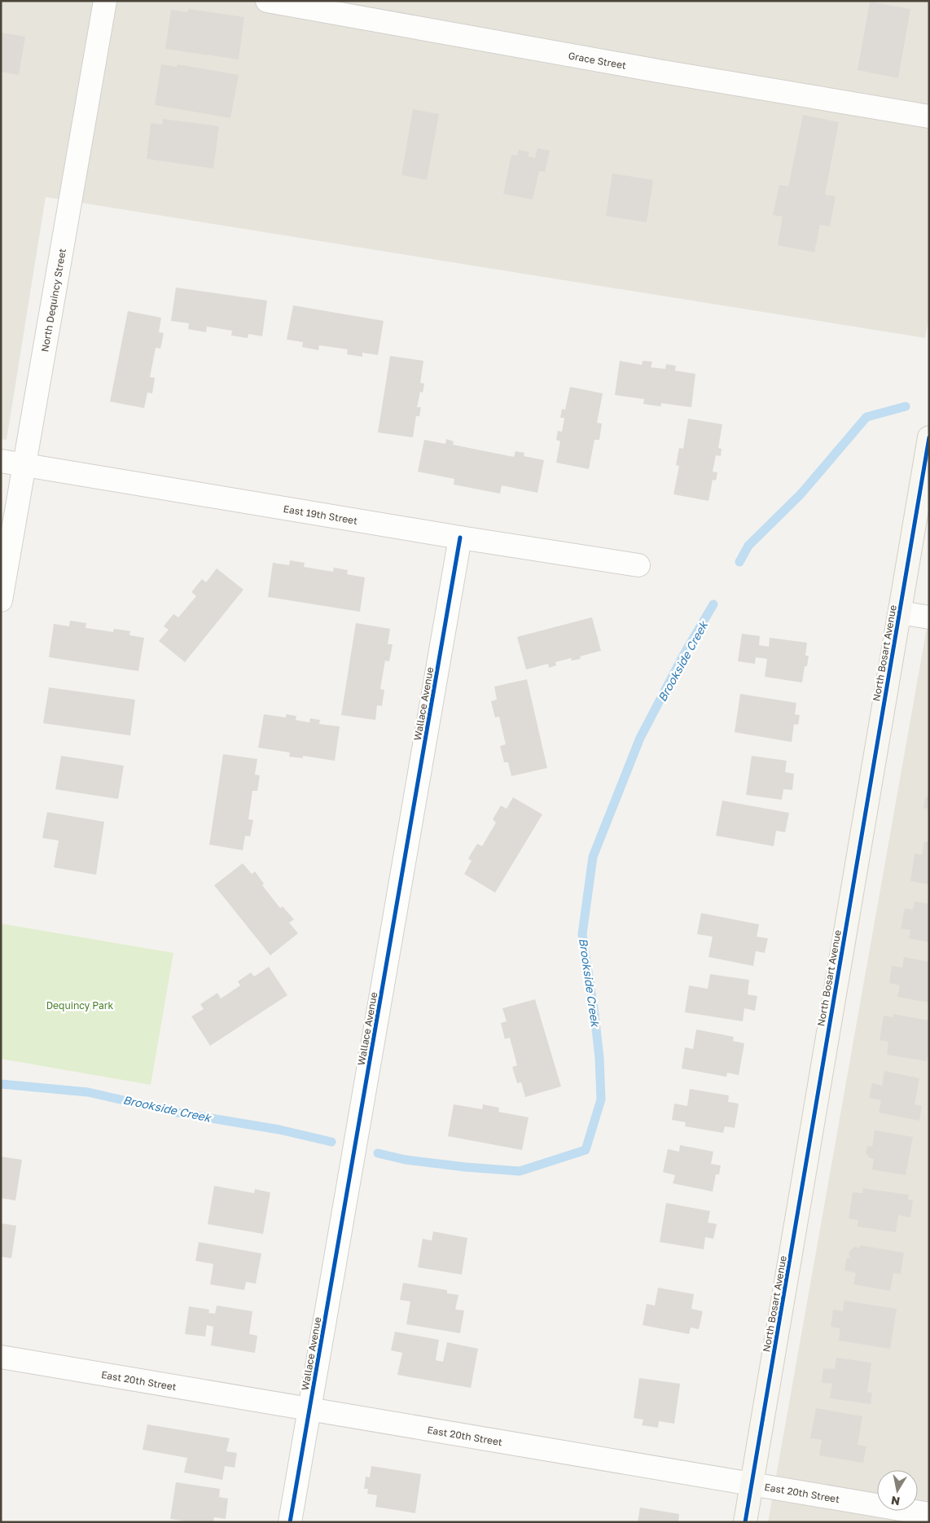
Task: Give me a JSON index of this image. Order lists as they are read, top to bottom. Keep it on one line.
{"streets":{"street":["Grace Street","North Dequincy Street","East 19th Street","North Bosart Avenue","Wallace Avenue","East 20th Street"]},"crossings":[["North Dequincy Street","East 19th Street"],["East 19th Street","Wallace Avenue"],["North Bosart Avenue","East 20th Street"],["Wallace Avenue","East 20th Street"]],"water":["Brookside Creek"],"parks":["Dequincy Park"],"north":"bottom"}
